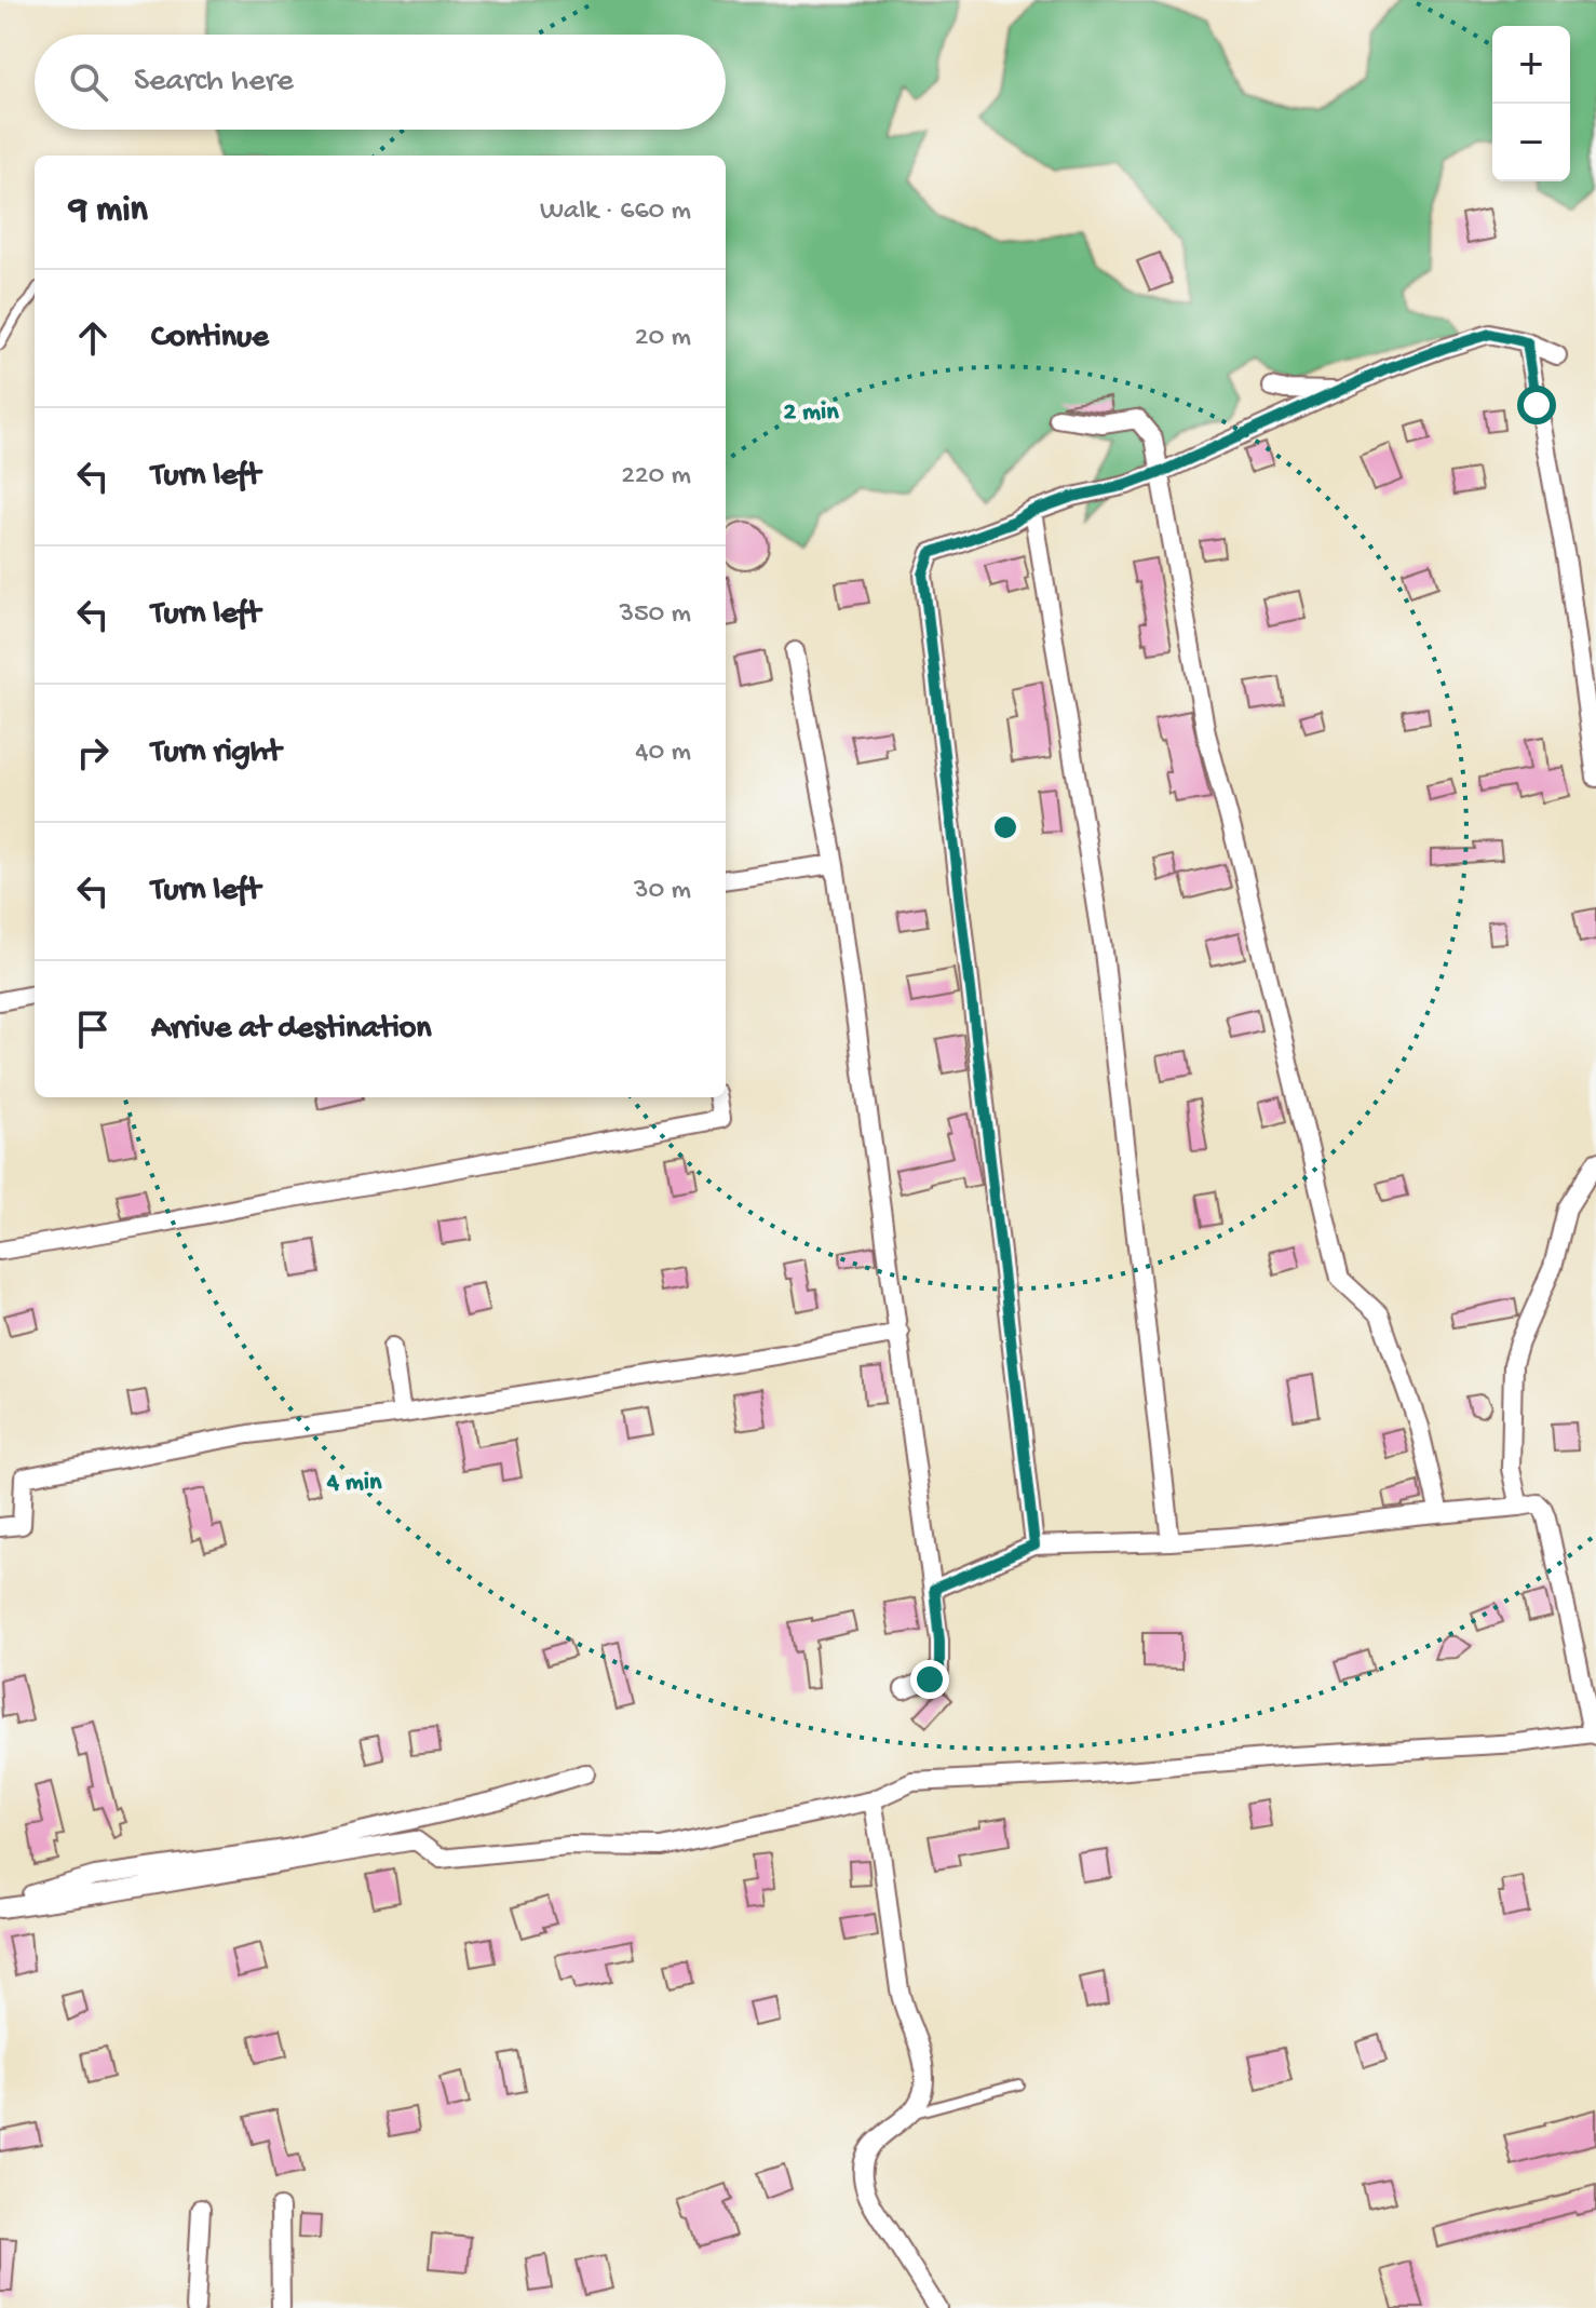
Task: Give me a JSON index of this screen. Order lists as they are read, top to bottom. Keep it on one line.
{"page":{"map_buttons":["+","−"],"search":"Search here","heading":["9 min","Walk · 660 m"],"list":[["Continue","20 m"],["Turn left","220 m"],["Turn left","350 m"],["Turn right","40 m"],["Turn left","30 m"],"Arrive at destination"]},"rings":["2 min","4 min"]}
